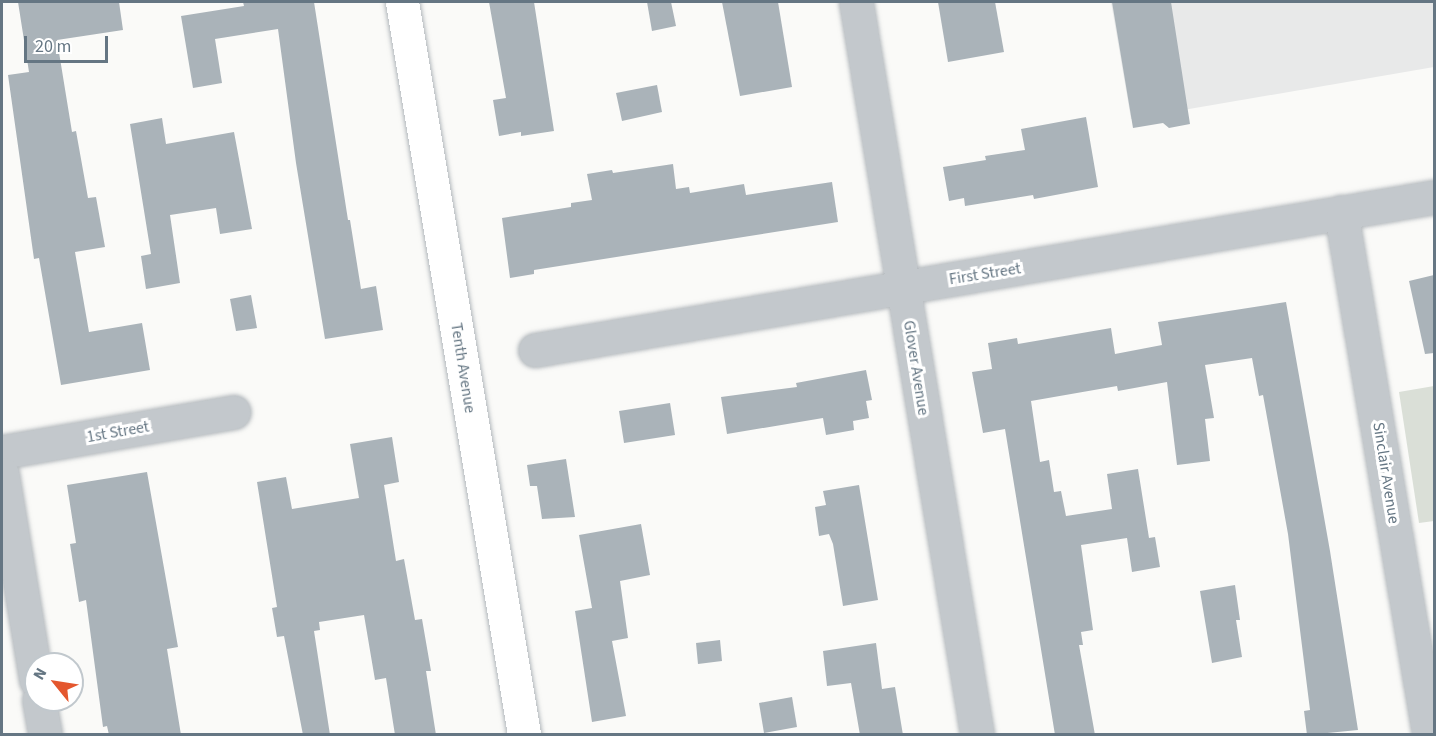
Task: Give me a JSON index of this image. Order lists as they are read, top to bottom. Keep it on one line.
{"streets":{"main road":["Tenth Avenue"],"street":["First Street","Glover Avenue","1st Street","Sinclair Avenue"]},"crossings":[["First Street","Glover Avenue"],["First Street","Sinclair Avenue"]],"scale_bar":"20 m","north":"top left"}
